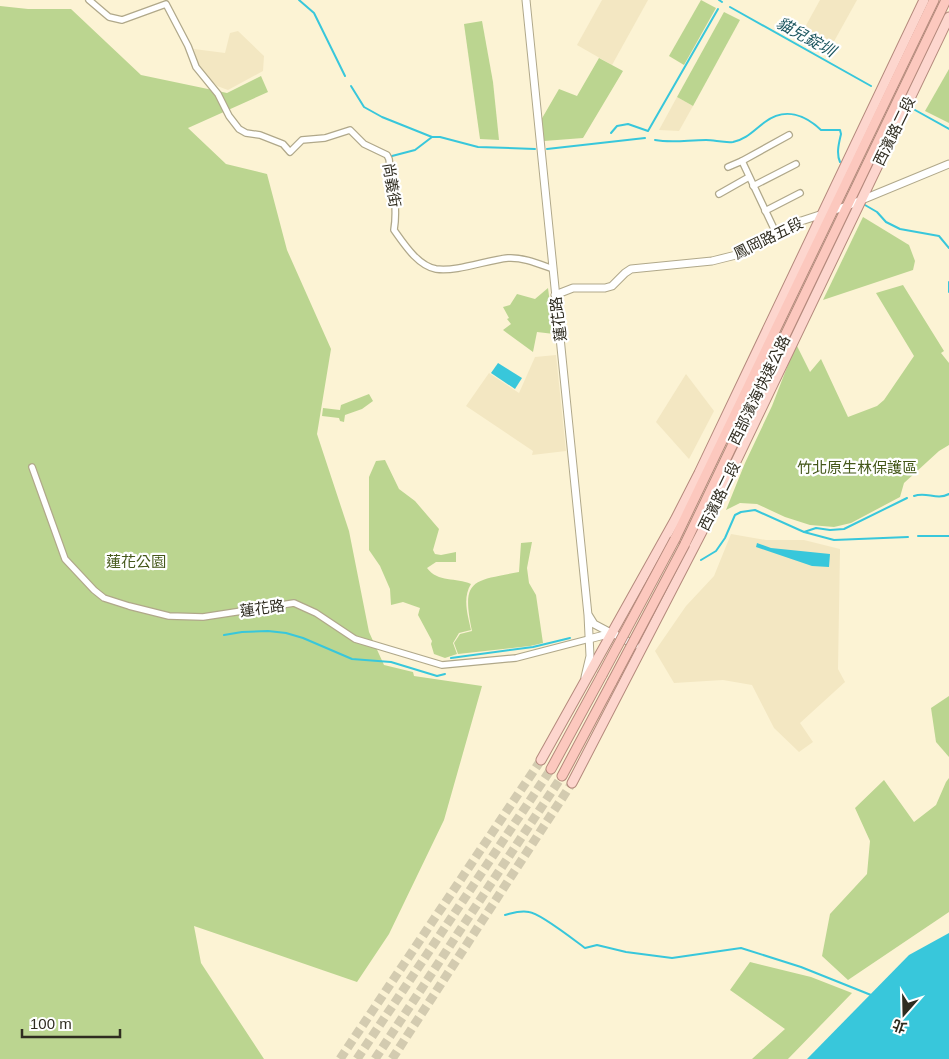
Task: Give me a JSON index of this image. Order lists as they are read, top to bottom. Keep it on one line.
{"streets":{"highway":["西部濱海快速公路"],"main road":["西濱路二段"],"street":["尚義街","鳳岡路五段","蓮花路"]},"crossings":[["西濱路二段","鳳岡路五段"],["西濱路二段","蓮花路"],["尚義街","蓮花路"],["鳳岡路五段","蓮花路"],["鳳岡路五段","西部濱海快速公路"]],"water":["貓兒錠圳"],"parks":["竹北原生林保護區","蓮花公園"],"scale_bar":"100 m","north":"bottom"}
